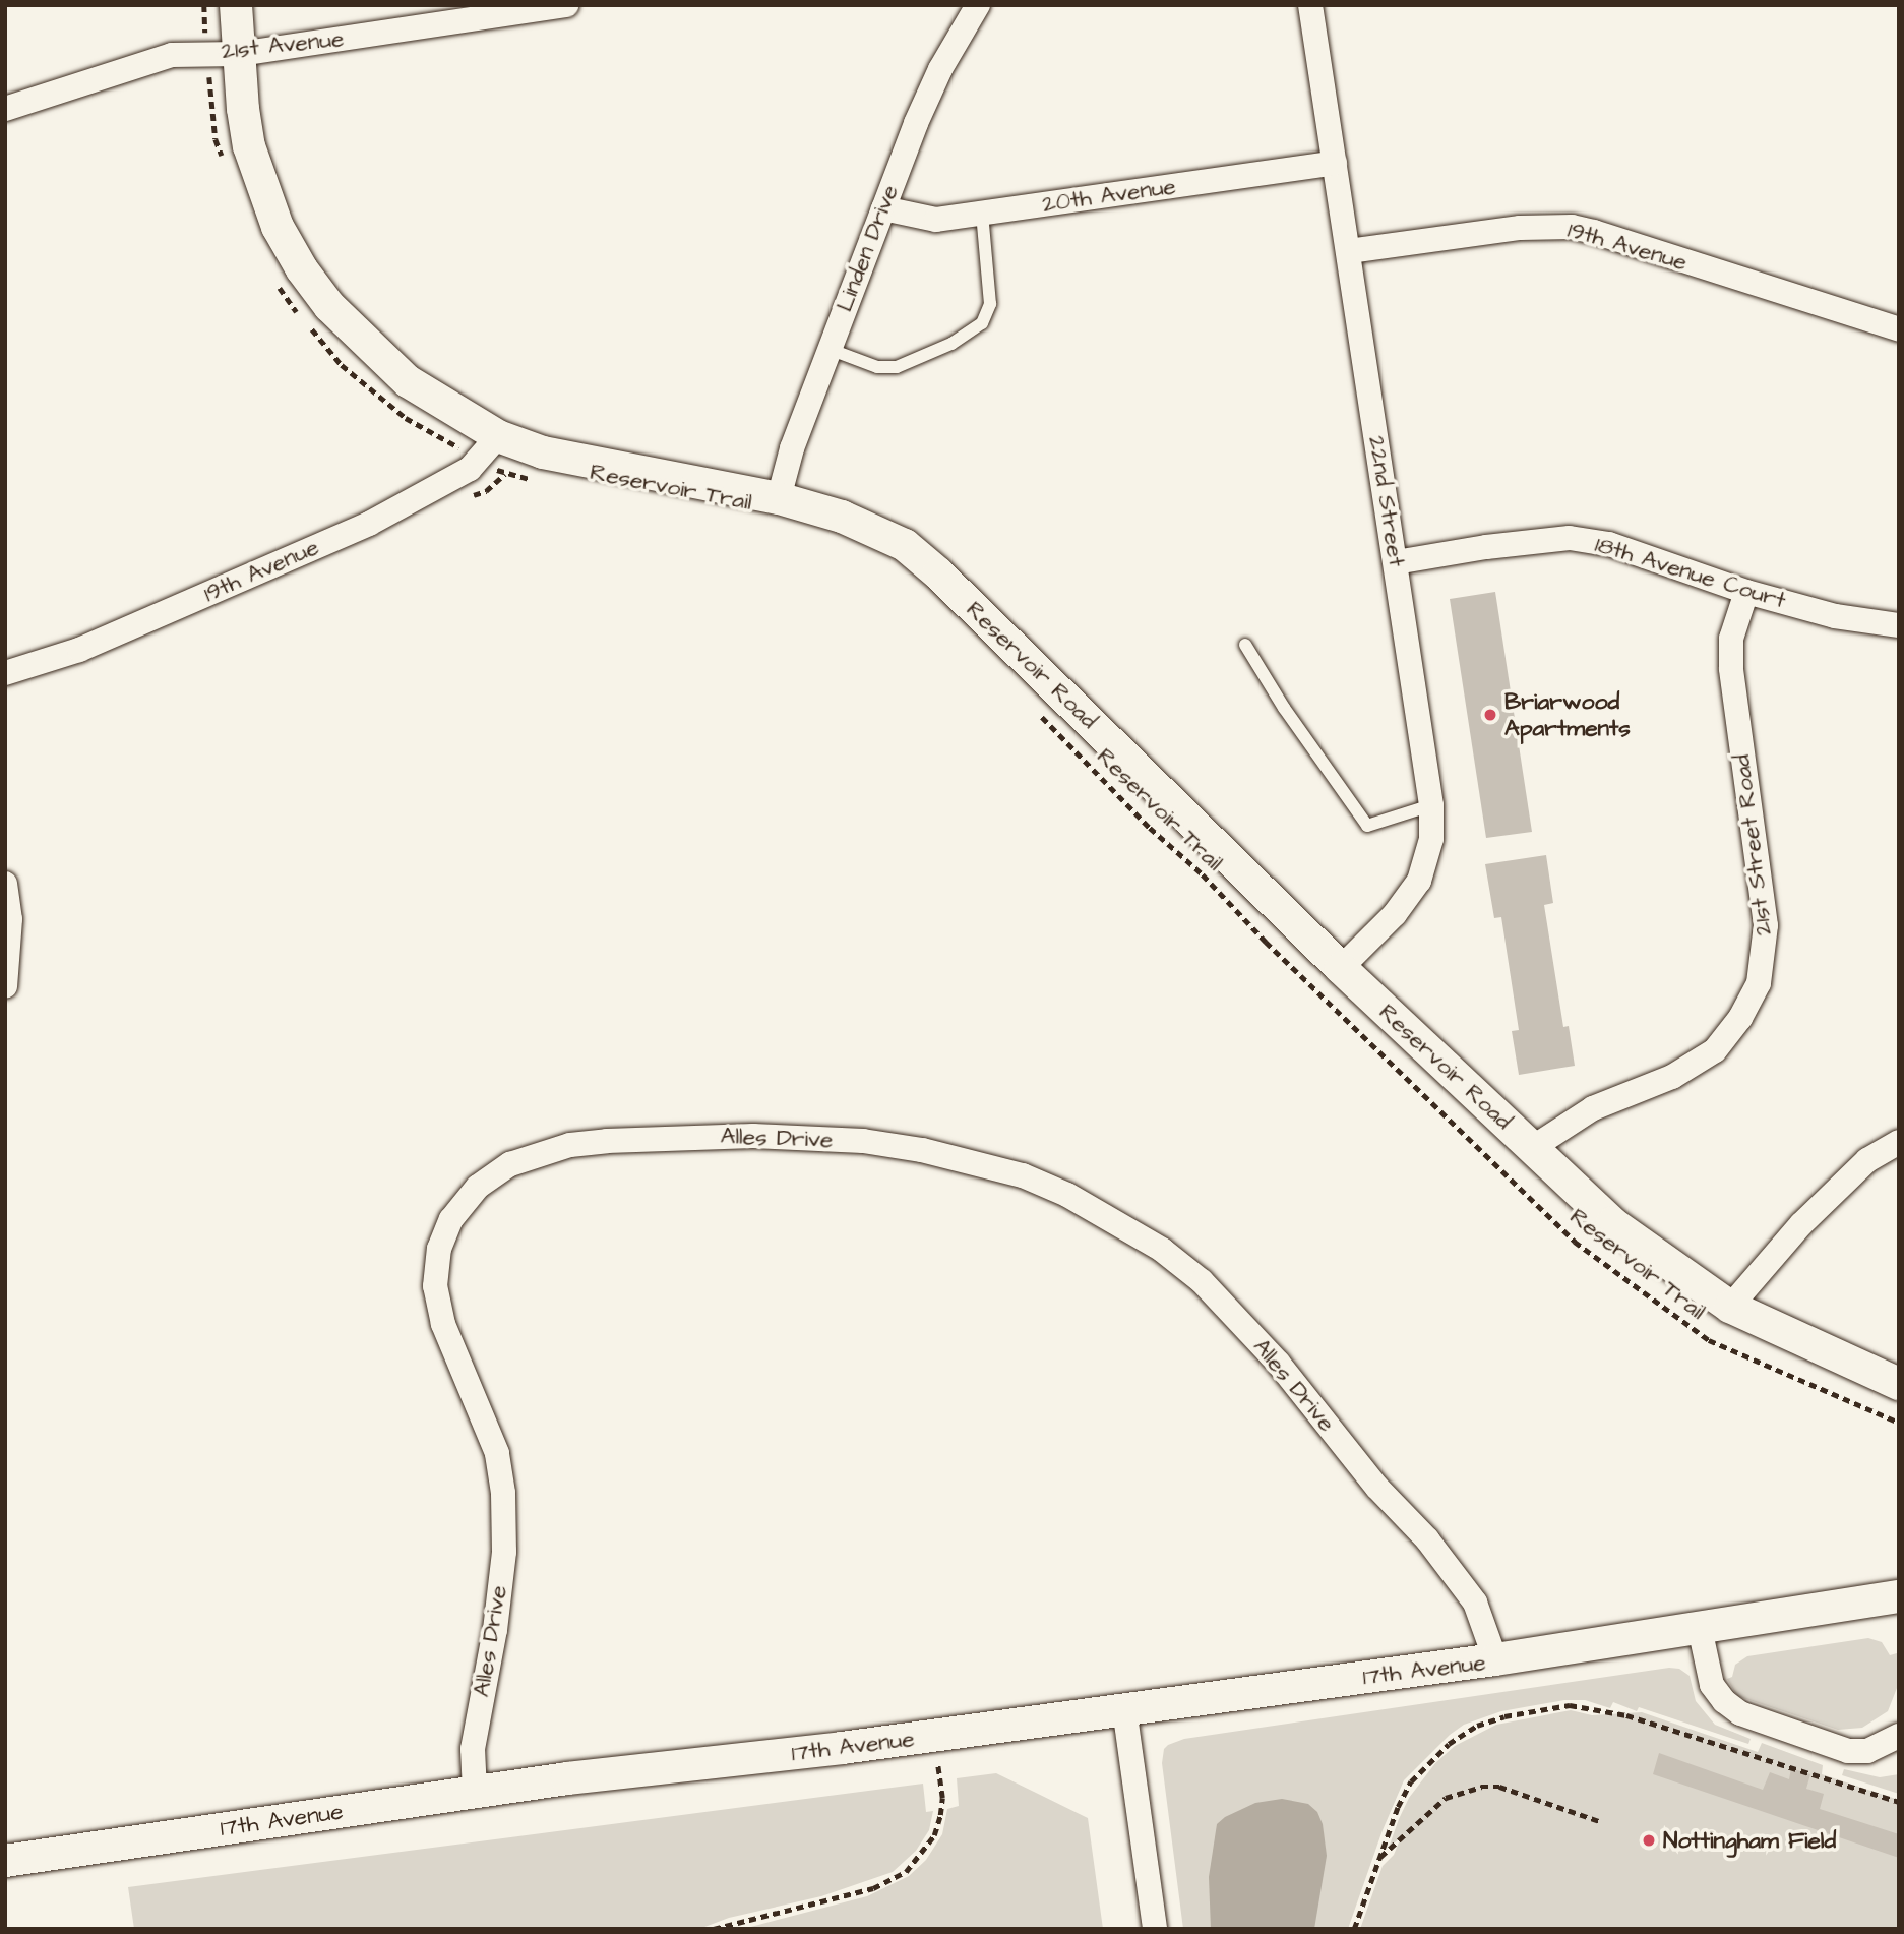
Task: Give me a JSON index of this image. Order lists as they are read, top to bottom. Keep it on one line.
{"streets":{"street":["21st Avenue","20th Avenue","19th Avenue","Linden Drive","22nd Street","18th Avenue Court","Reservoir Road","21st Street Road","Alles Drive","17th Avenue"],"path":["Reservoir Trail"]},"crossings":[["21st Avenue","Reservoir Road"],["20th Avenue","Linden Drive"],["20th Avenue","22nd Street"],["19th Avenue","22nd Street"],["19th Avenue","Reservoir Road"],["Linden Drive","Reservoir Road"],["22nd Street","18th Avenue Court"],["22nd Street","Reservoir Road"],["18th Avenue Court","21st Street Road"],["Reservoir Road","21st Street Road"],["Alles Drive","17th Avenue"]],"places":["Briarwood Apartments","Nottingham Field"]}
